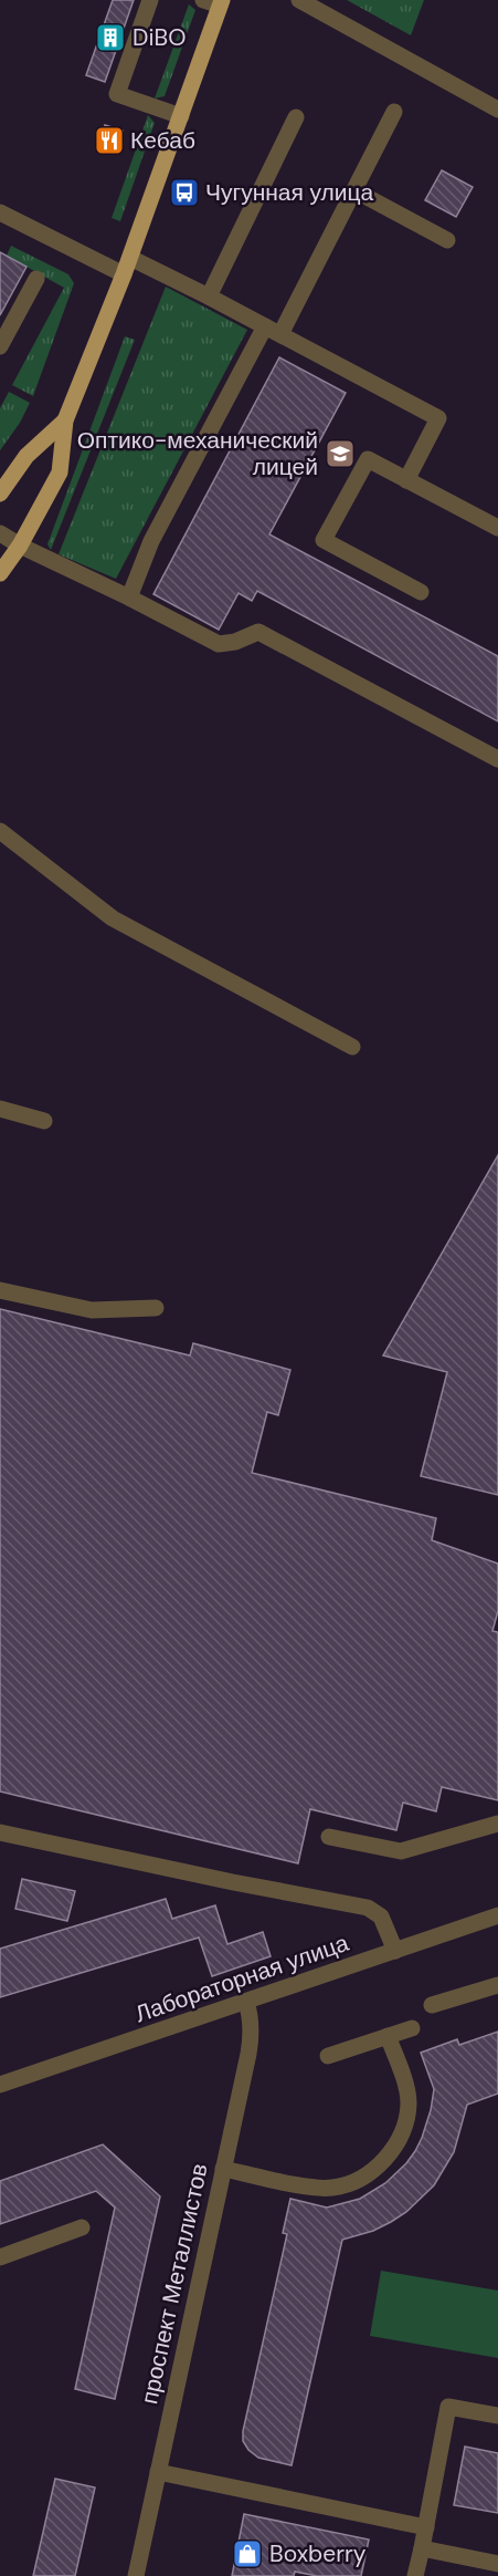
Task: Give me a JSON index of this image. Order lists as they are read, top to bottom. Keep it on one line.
{"streets":{"street":["Лабораторная улица","проспект Металлистов"]},"crossings":[["Лабораторная улица","проспект Металлистов"]],"places":{"building":["DiBO"],"restaurant":["Кебаб"],"bus stop":["Чугунная улица"],"school or university":["Оптико-механический лицей"],"shop":["Boxberry"]}}
